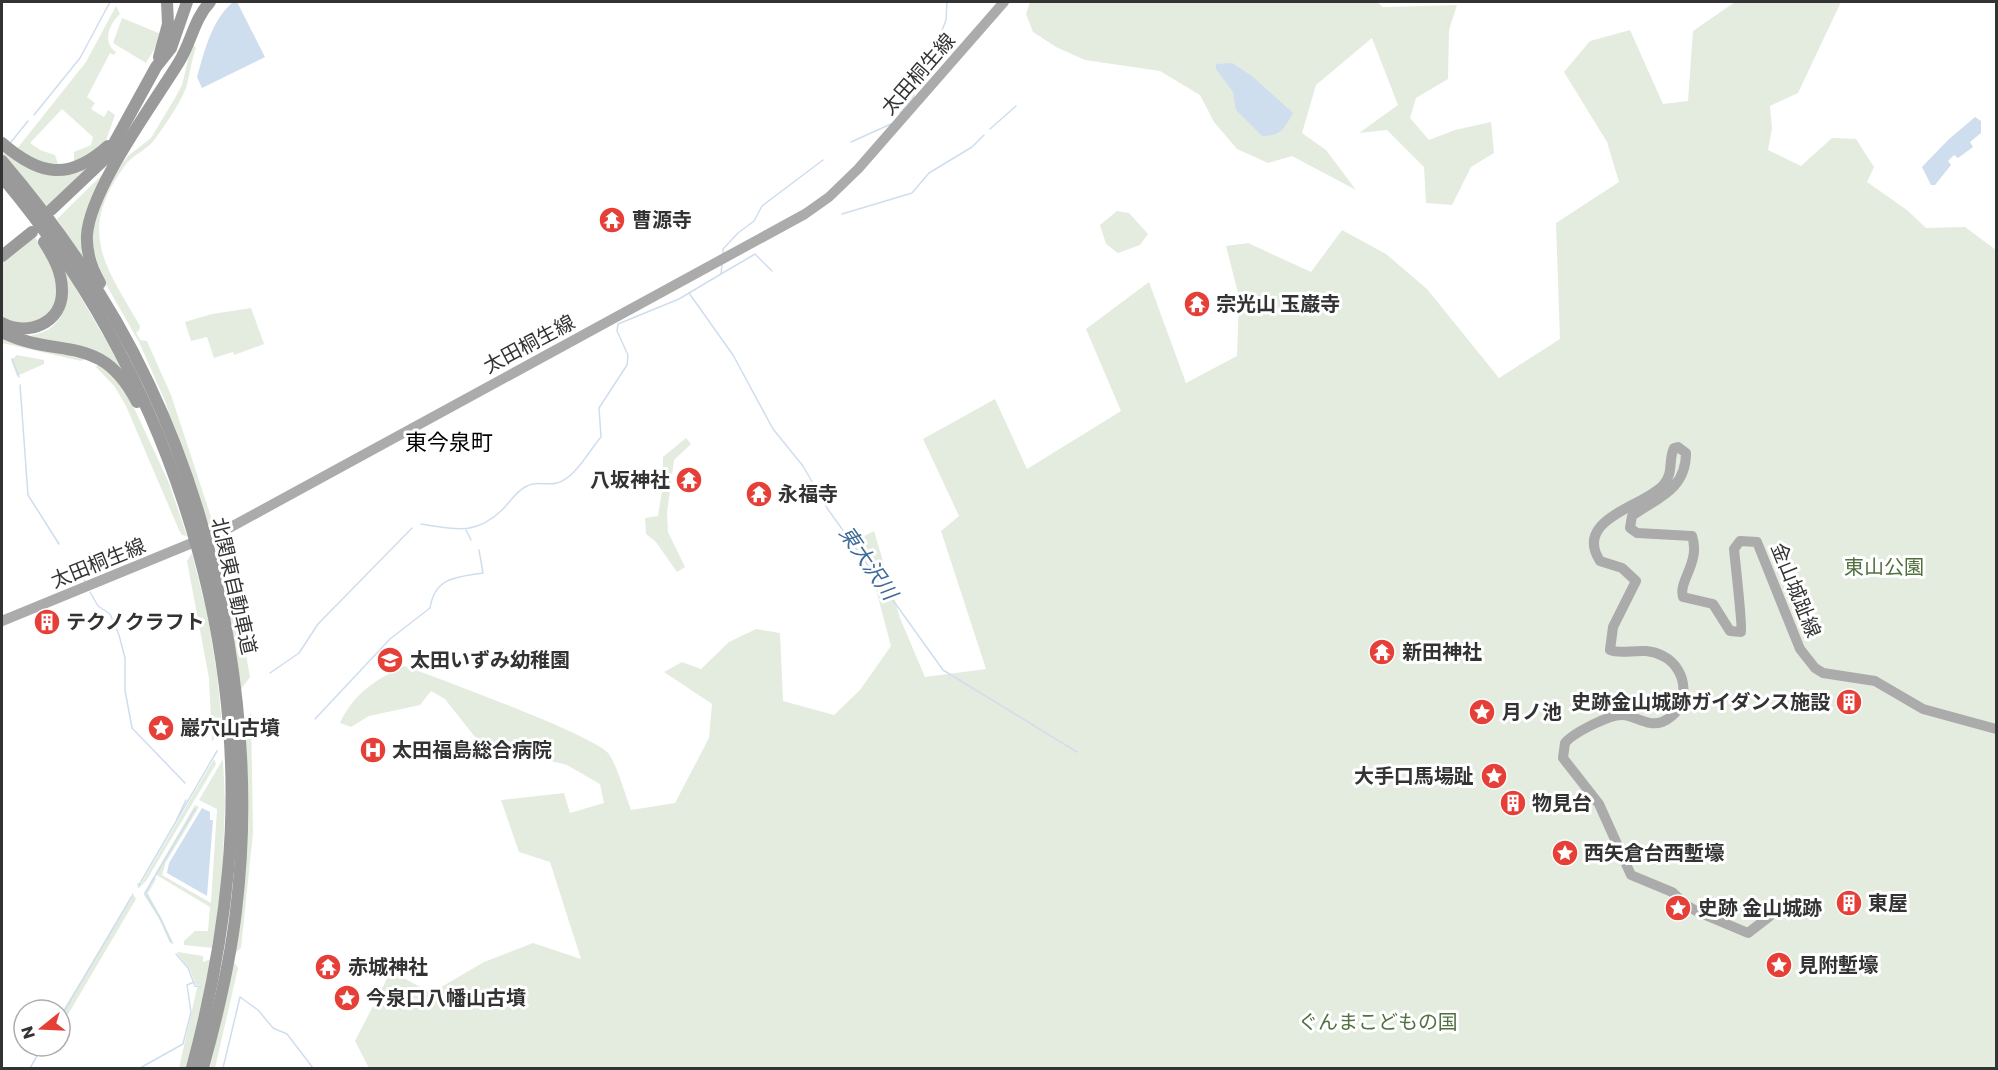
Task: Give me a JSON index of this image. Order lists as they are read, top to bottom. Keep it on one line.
{"streets":{"highway":["北関東自動車道"],"main road":["太田桐生線","金山城趾線"]},"districts":["東今泉町"],"water":["東大沢川"],"parks":["東山公園","ぐんまこどもの国"],"places":{"temple":["曹源寺","宗光山 玉巌寺","八坂神社","永福寺","新田神社","赤城神社"],"building":["テクノクラフト","史跡金山城跡ガイダンス施設","物見台","東屋"],"school or university":["太田いずみ幼稚園"],"place":["月ノ池","巖穴山古墳","大手口馬場趾","西矢倉台西塹壕","史跡 金山城跡","見附塹壕","今泉口八幡山古墳"],"hospital":["太田福島総合病院"]},"north":"left"}
